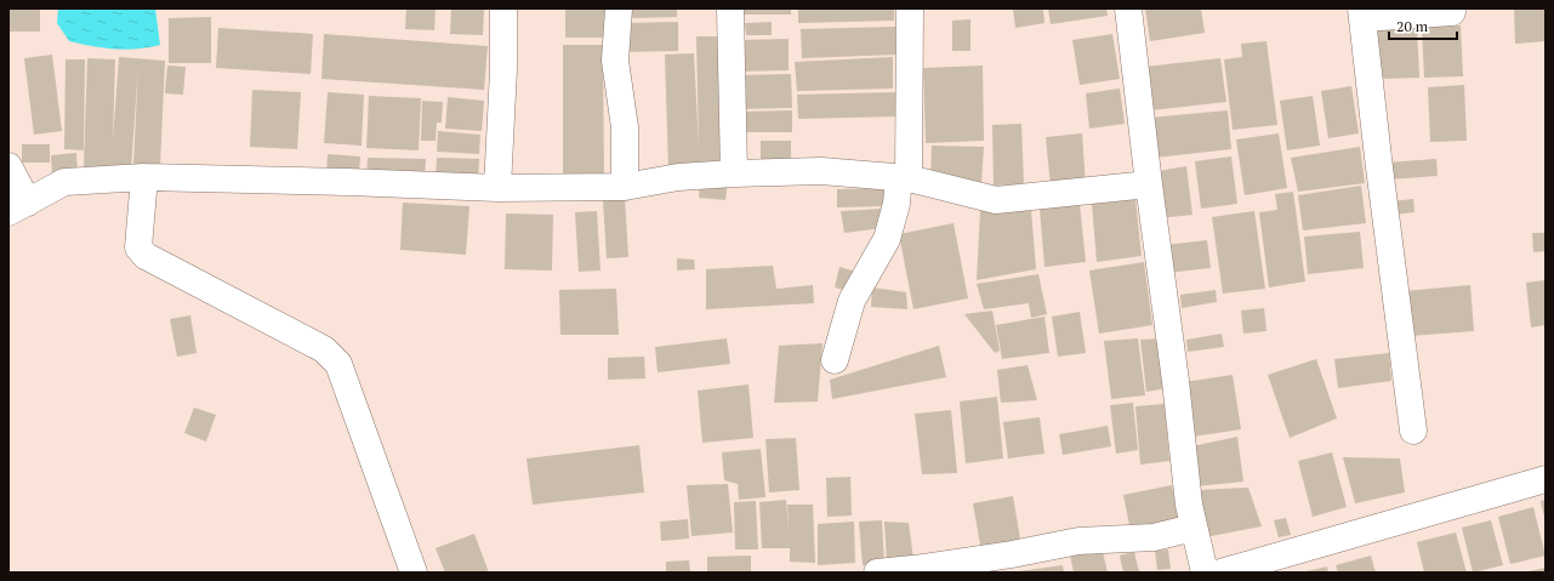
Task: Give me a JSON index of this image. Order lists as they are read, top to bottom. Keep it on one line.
{"scale_bar":"20 m"}
